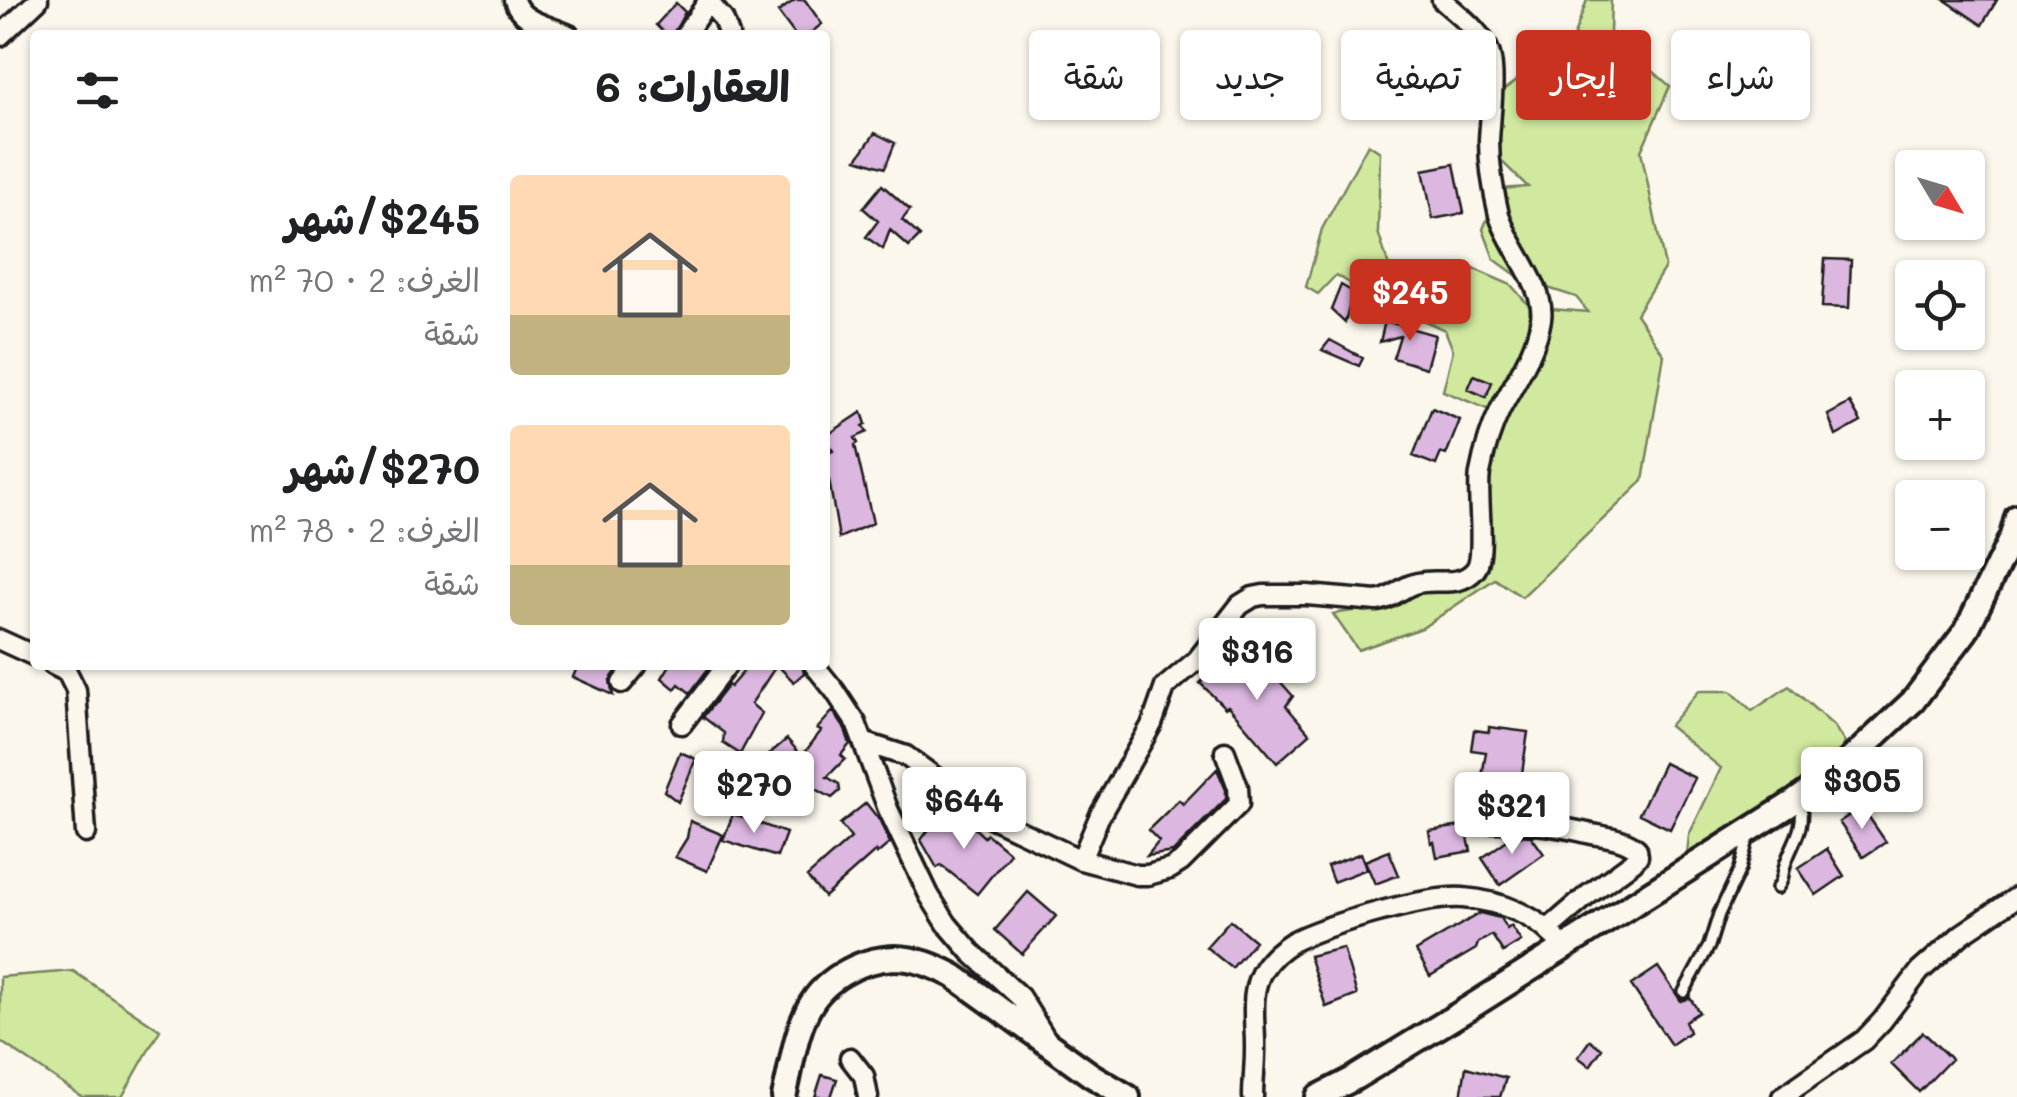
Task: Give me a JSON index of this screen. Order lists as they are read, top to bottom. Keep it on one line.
{"north":"bottom right","page":{"chip":["شراء","إيجار","تصفية","جديد","شقة"],"heading":"العقارات: 6","map_buttons":["+","−"],"list":[{"name":"$245/شهر","note":"الغرف: 2 · 70 m² · شقة"},{"name":"$270/شهر","note":"الغرف: 2 · 78 m² · شقة"}],"price":["$245","$316","$305","$270","$644","$321"]}}
